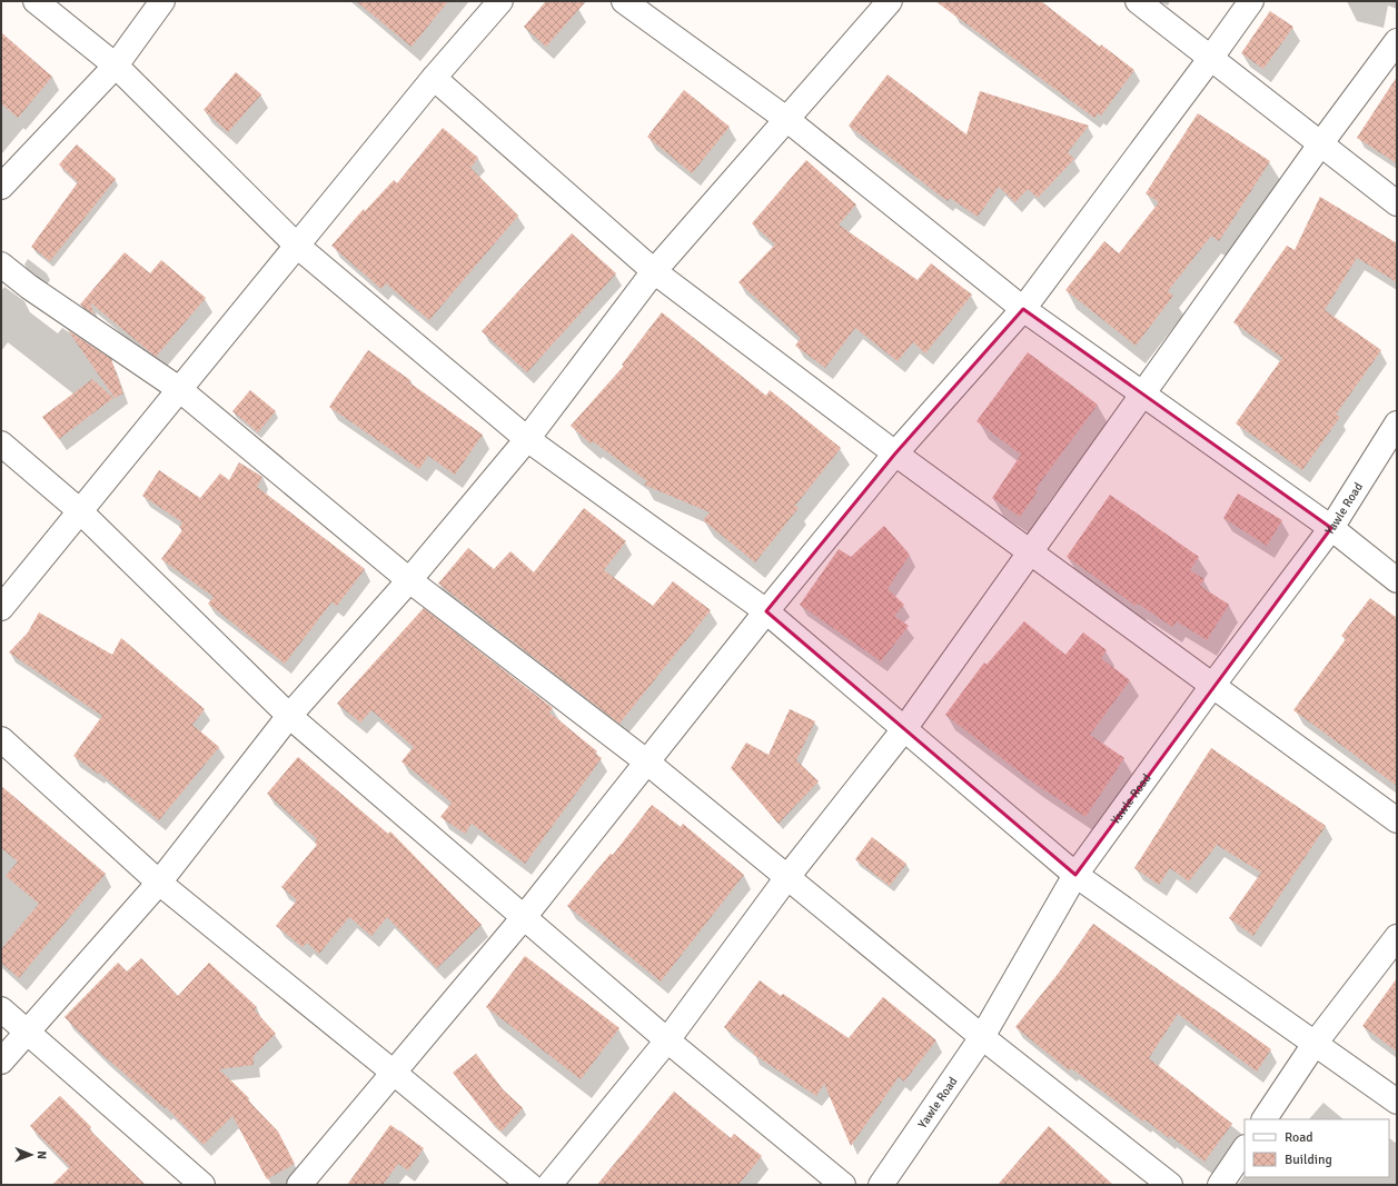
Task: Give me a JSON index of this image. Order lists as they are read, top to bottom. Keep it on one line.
{"streets":{"street":["Yawle Road"]},"legend":["Road","Building"],"north":"right"}
